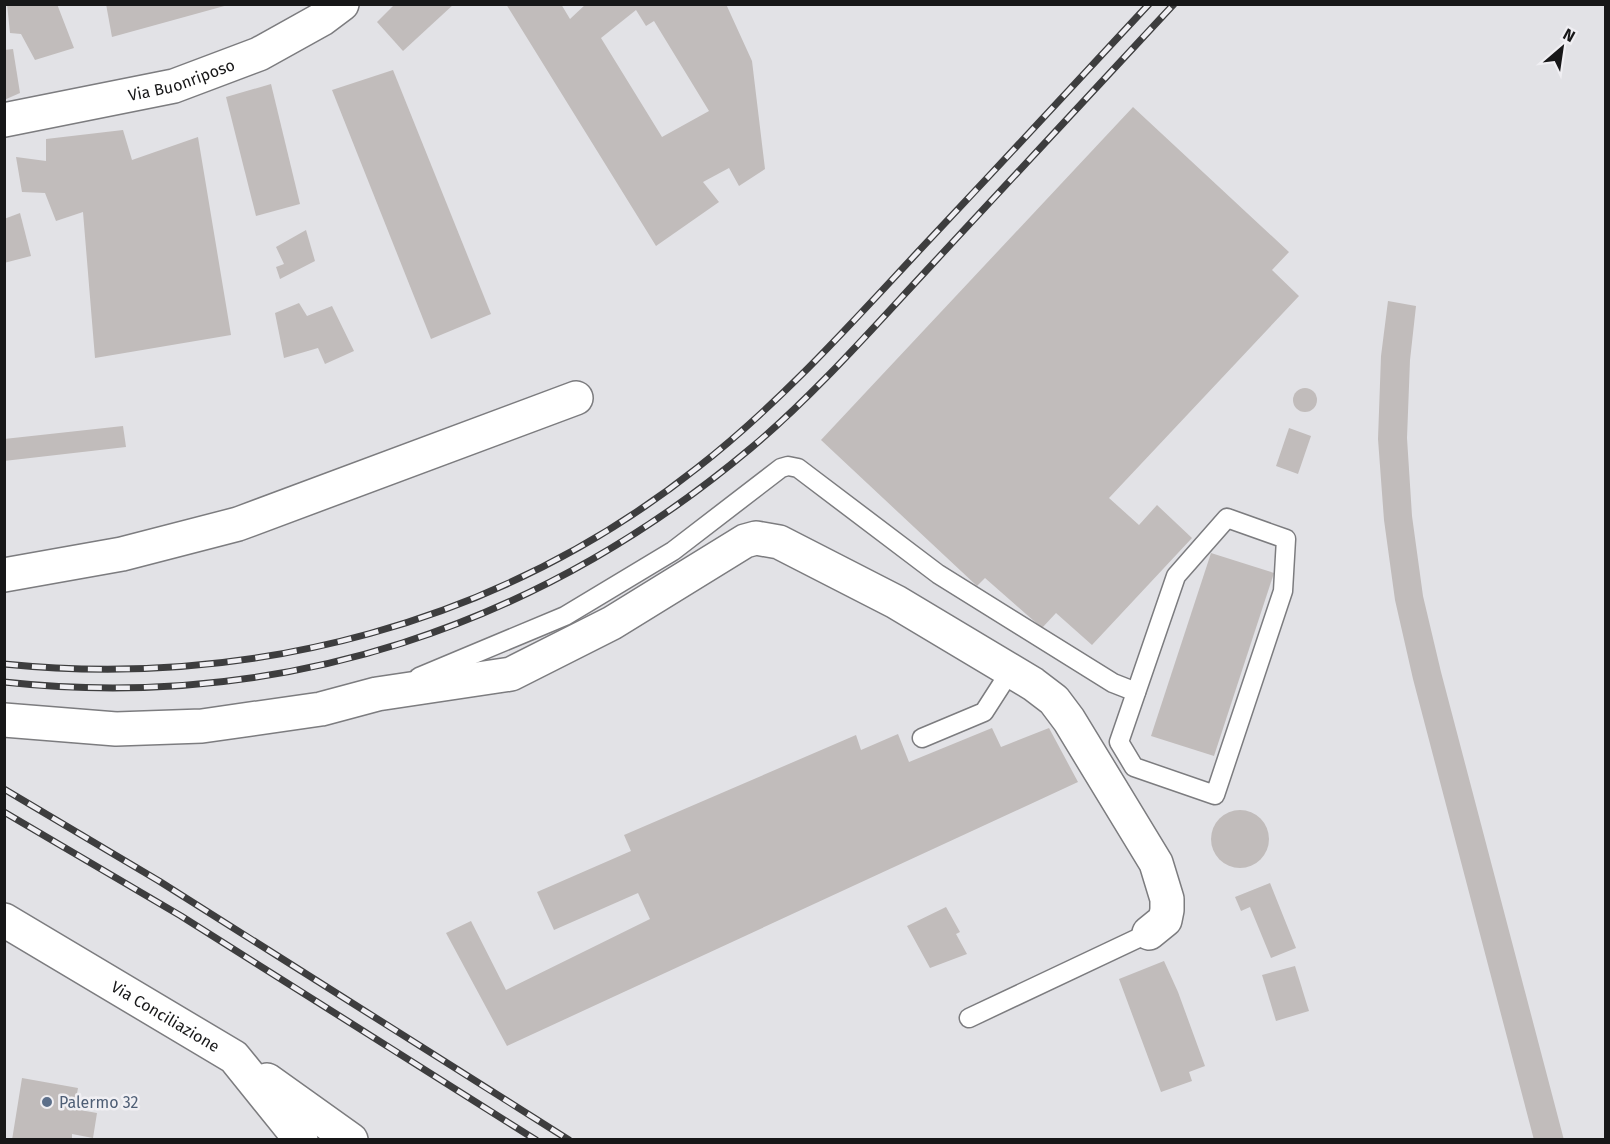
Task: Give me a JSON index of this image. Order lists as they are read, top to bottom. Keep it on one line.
{"streets":{"street":["Via Buonriposo","Via Conciliazione"]},"places":["Palermo 32"],"north":"top right"}
